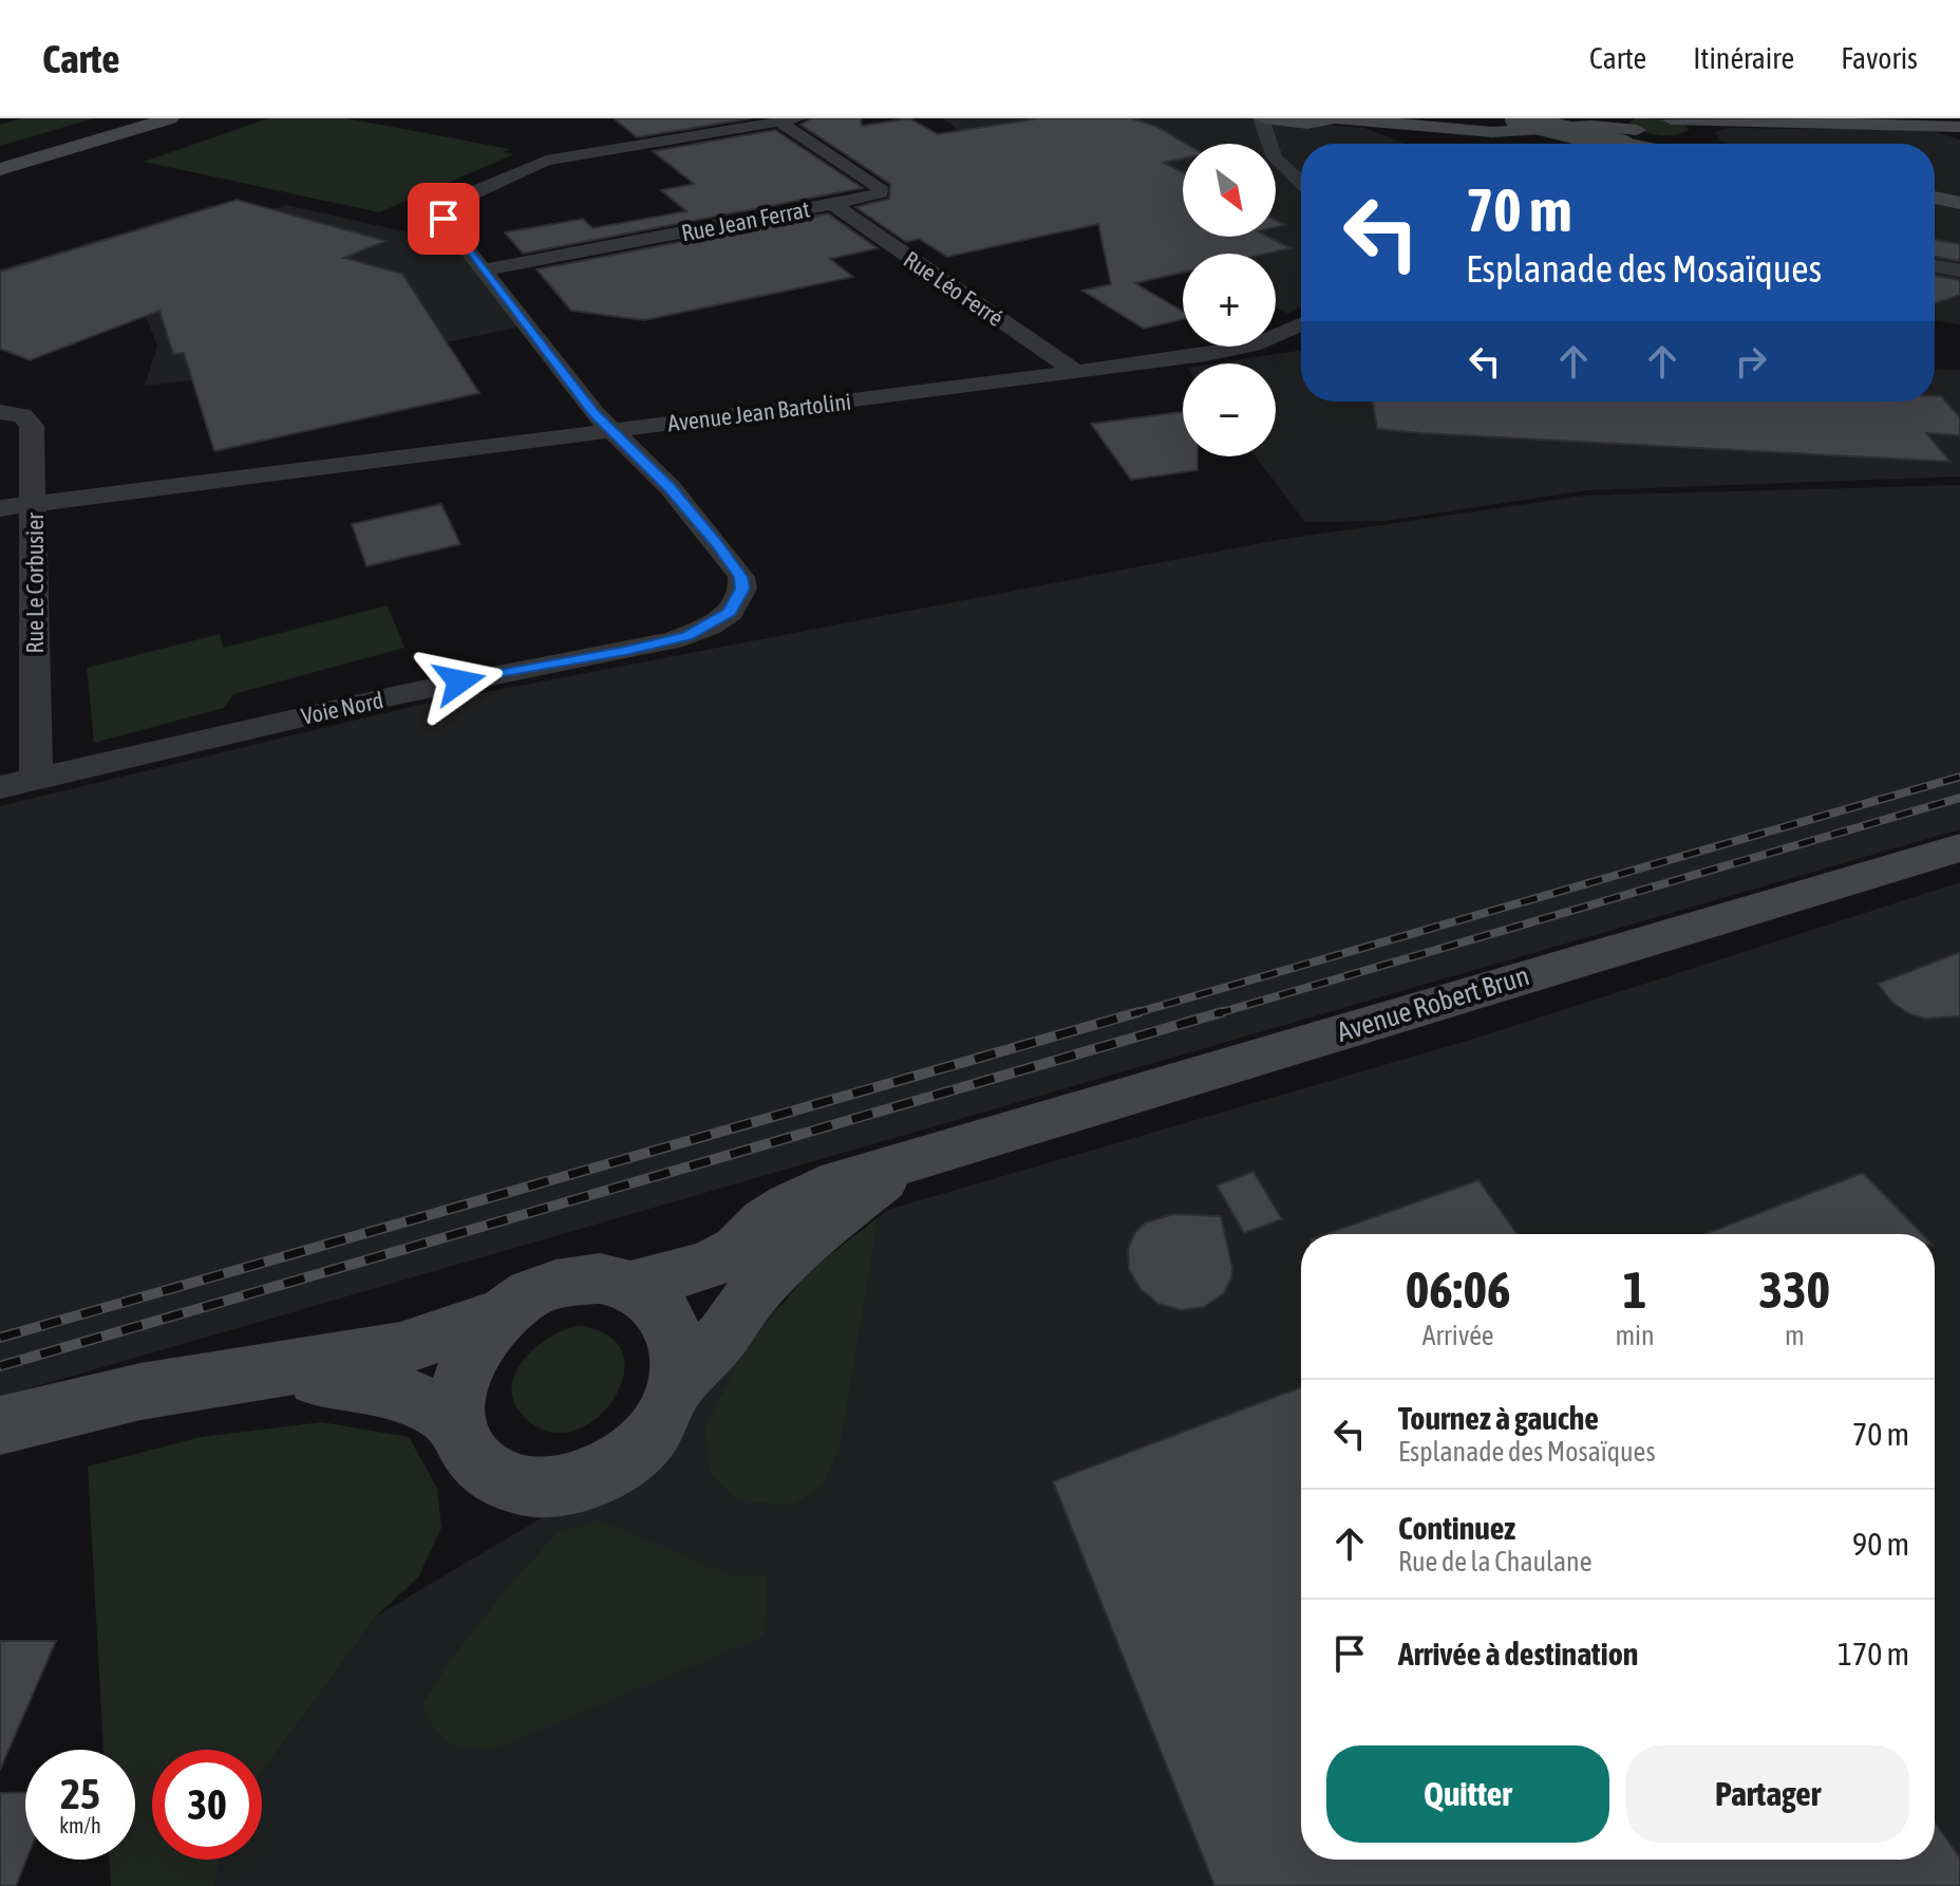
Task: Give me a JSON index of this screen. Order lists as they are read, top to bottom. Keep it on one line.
{"streets":{"street":["Rue Jean Ferrat","Rue Léo Ferré","Avenue Jean Bartolini","Rue Le Corbusier","Voie Nord","Avenue Robert Brun"]},"crossings":[["Rue Jean Ferrat","Rue Léo Ferré"],["Rue Léo Ferré","Avenue Jean Bartolini"],["Avenue Jean Bartolini","Rue Le Corbusier"],["Avenue Jean Bartolini","Voie Nord"],["Rue Le Corbusier","Voie Nord"]],"north":"bottom right","page":{"header":"Carte","nav":["Carte","Itinéraire","Favoris"],"map_buttons":["+","−"],"turn":["70 m","Esplanade des Mosaïques"],"eta":["06:06","Arrivée","1","min","330","m"],"list":[{"name":"Tournez à gauche","note":"Esplanade des Mosaïques","value":"70 m"},{"name":"Continuez","note":"Rue de la Chaulane","value":"90 m"},{"name":"Arrivée à destination","value":"170 m"}],"buttons":["Quitter","Partager"],"speed":"25 km/h","limit":"30"}}
